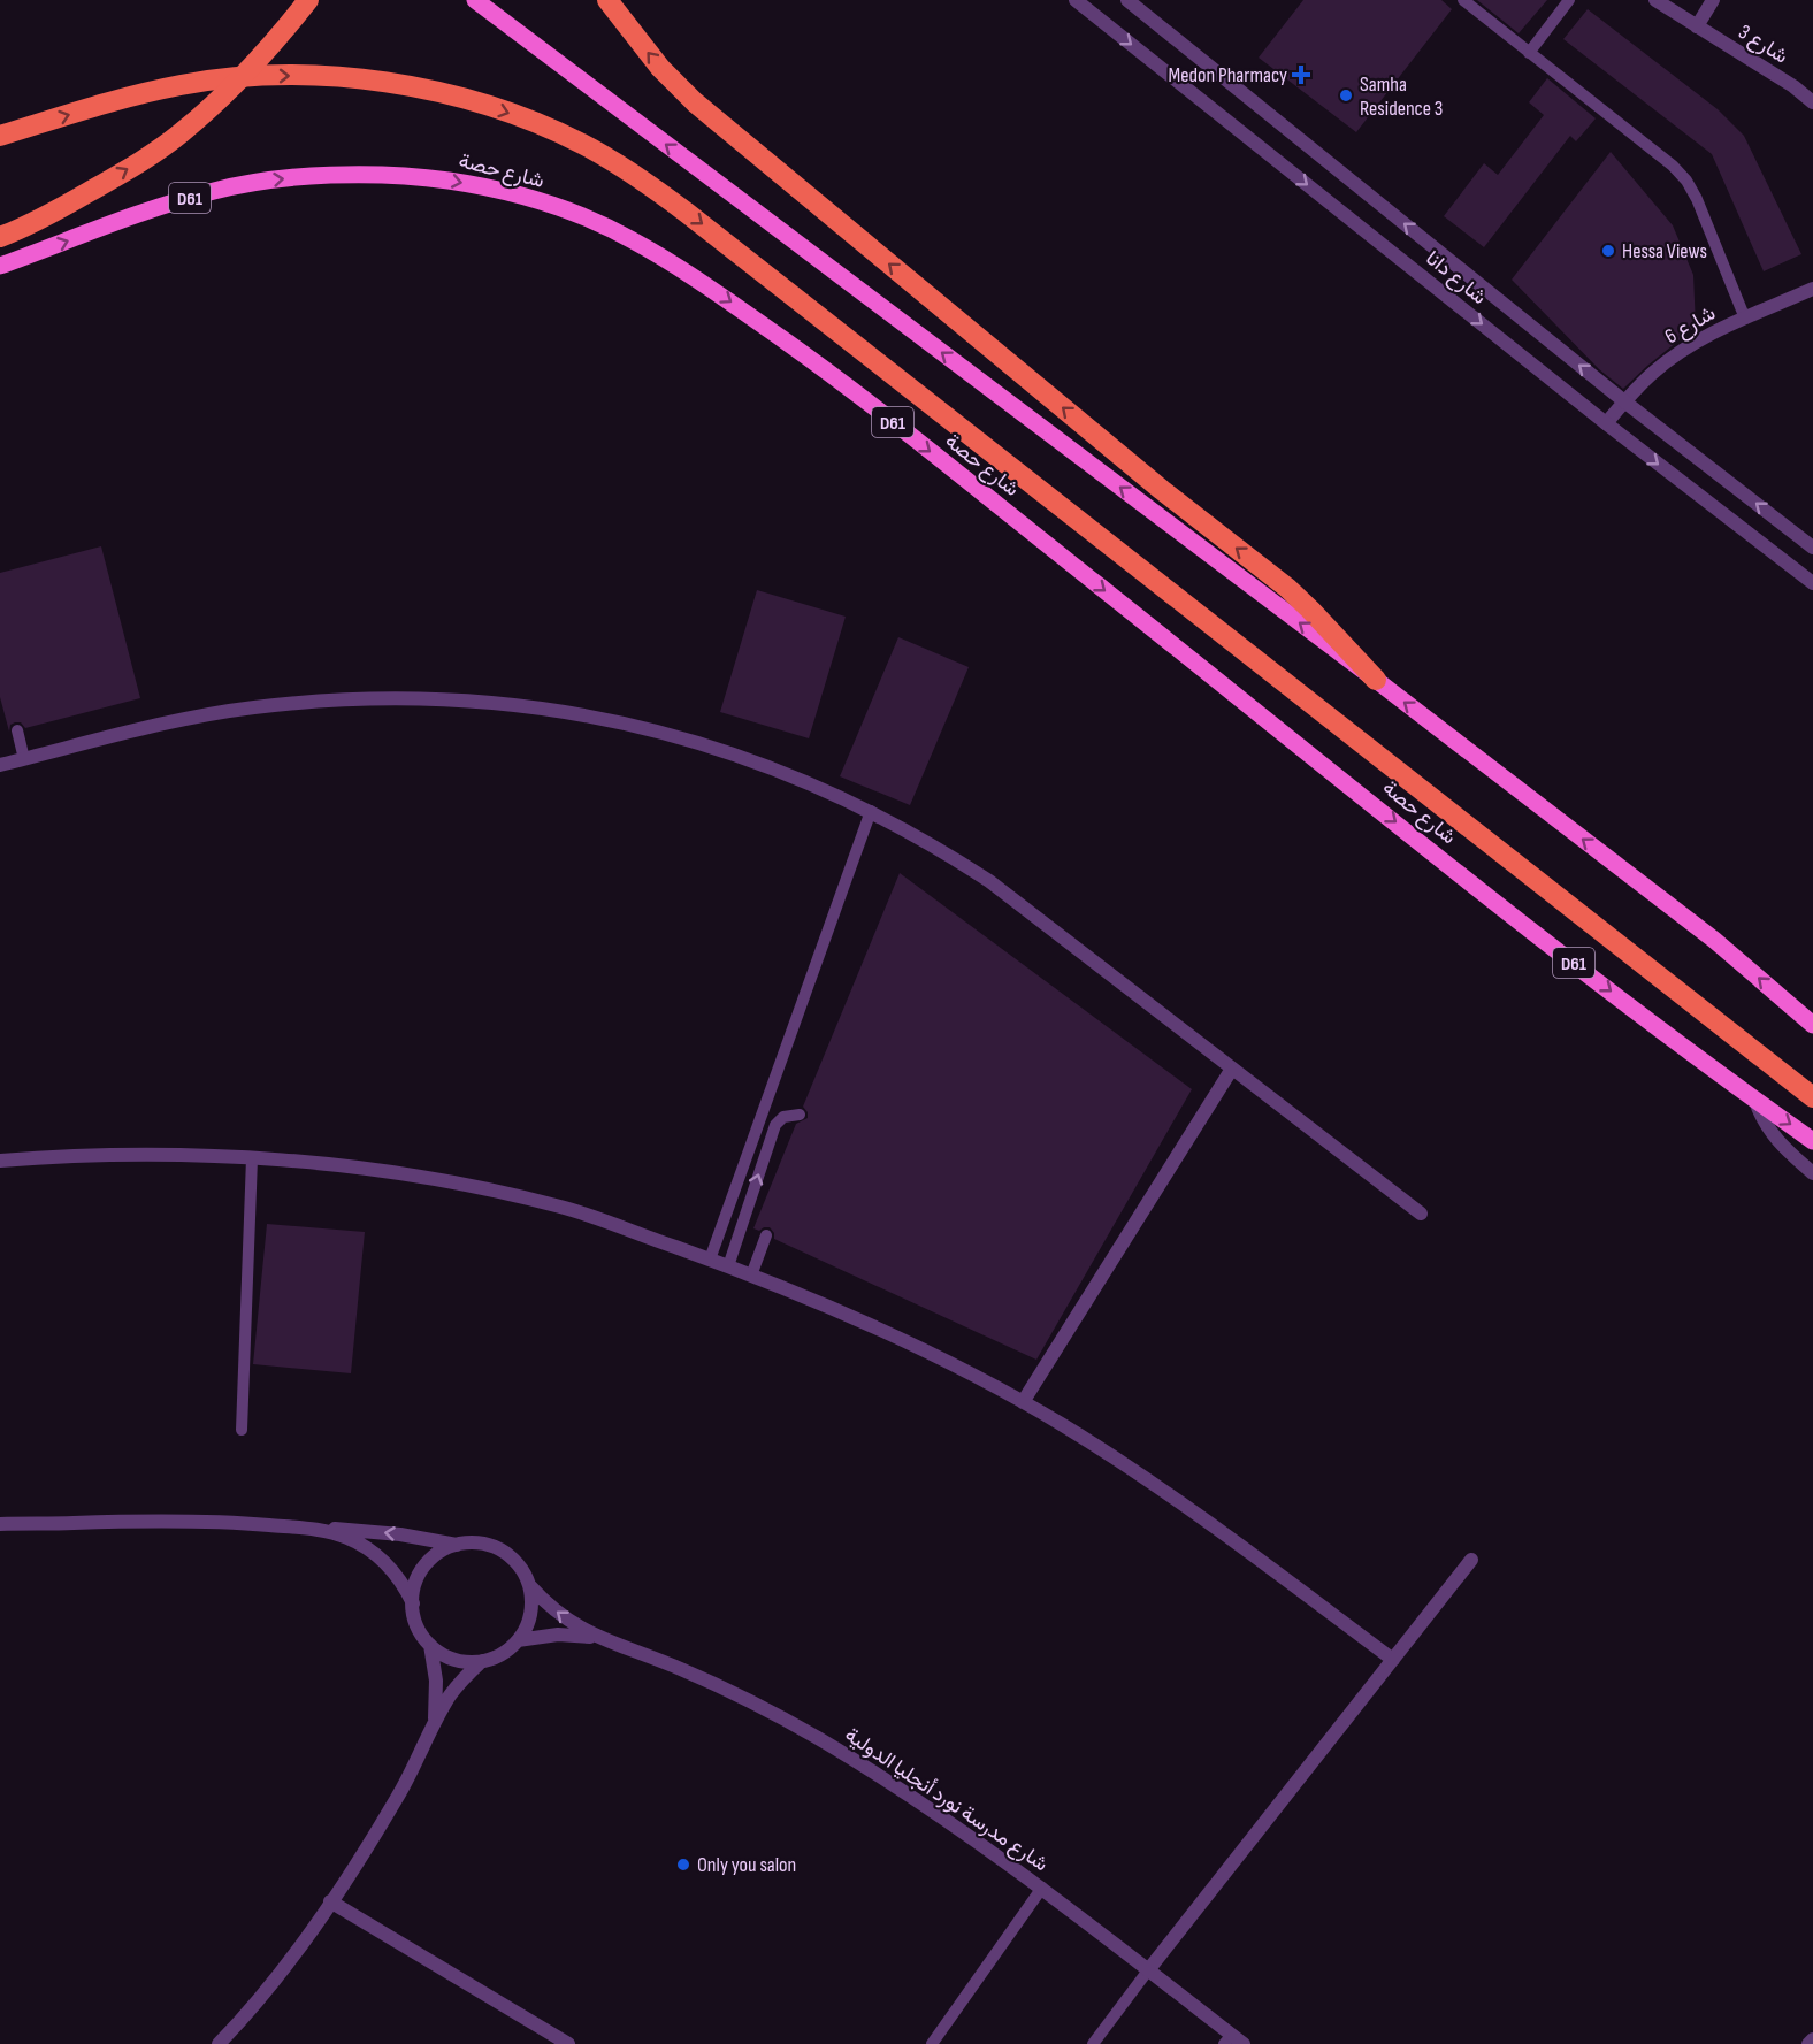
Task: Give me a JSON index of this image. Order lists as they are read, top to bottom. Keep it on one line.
{"streets":{"main road":["شارع حصة","D61"],"street":["شارع 3","شارع دانا","شارع 6","شارع مدرسة نورد أنجليا الدولية"]},"crossings":[["شارع دانا","شارع 6"]],"places":{"health":["Medon Pharmacy"],"other":["Samha Residence 3","Hessa Views","Only you salon"]}}
